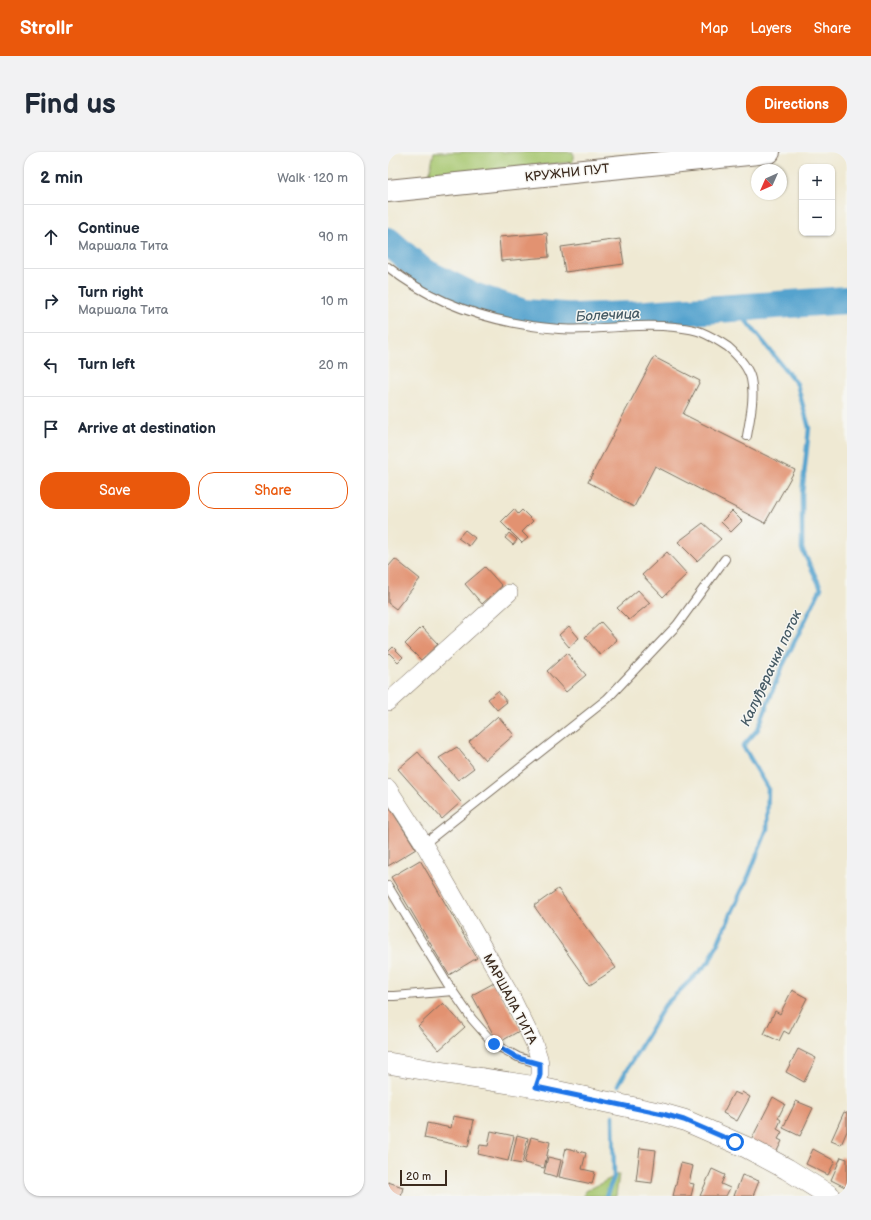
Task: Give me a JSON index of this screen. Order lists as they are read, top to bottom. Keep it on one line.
{"streets":{"main road":["КРУЖНИ ПУТ"],"street":["МАРШАЛА ТИТА"]},"water":["Болечица","Калуђерачки поток"],"scale_bar":"20 m","north":"bottom left","page":{"header":"Strollr","nav":["Map","Layers","Share"],"buttons":["Directions",["Save","Share"]],"title":"Find us","heading":["2 min","Walk · 120 m"],"map_buttons":["+","−"],"list":[["Continue","Маршала Тита","90 m"],["Turn right","Маршала Тита","10 m"],["Turn left","20 m"],"Arrive at destination"],"scale":"20 m"}}
